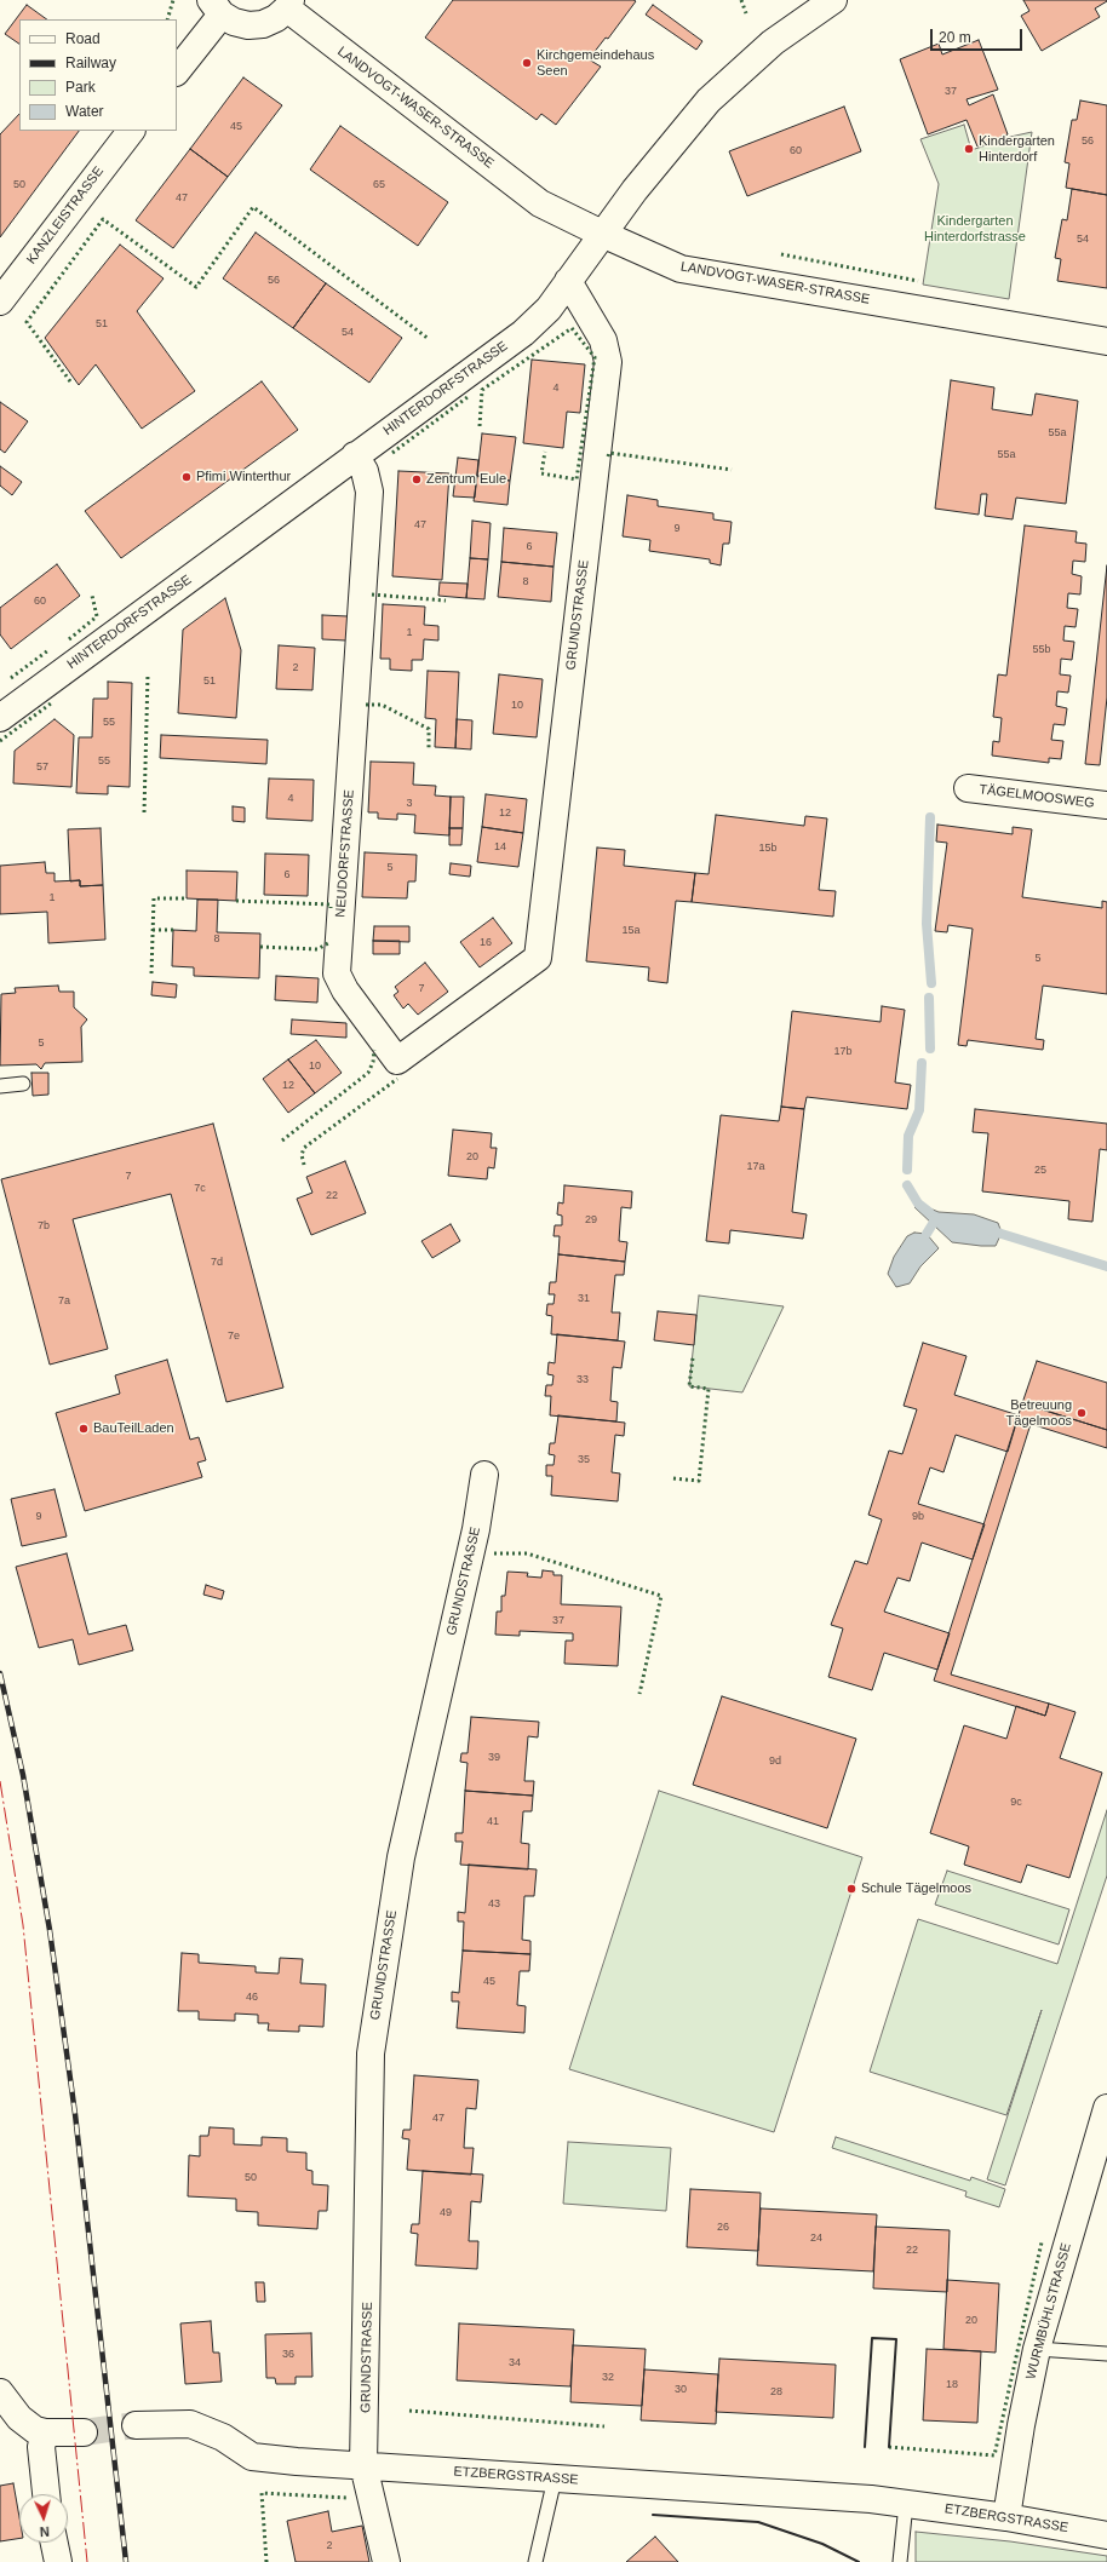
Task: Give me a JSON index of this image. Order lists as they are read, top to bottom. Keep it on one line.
{"streets":{"street":["LANDVOGT-WASER-STRASSE","KANZLEISTRASSE","HINTERDORFSTRASSE","GRUNDSTRASSE","TÄGELMOOSWEG","NEUDORFSTRASSE","WURMBÜHLSTRASSE","ETZBERGSTRASSE"]},"crossings":[["LANDVOGT-WASER-STRASSE","HINTERDORFSTRASSE"],["HINTERDORFSTRASSE","GRUNDSTRASSE"],["HINTERDORFSTRASSE","NEUDORFSTRASSE"],["GRUNDSTRASSE","NEUDORFSTRASSE"],["GRUNDSTRASSE","ETZBERGSTRASSE"],["WURMBÜHLSTRASSE","ETZBERGSTRASSE"]],"parks":["Kindergarten Hinterdorfstrasse"],"places":["Kirchgemeindehaus Seen","Kindergarten Hinterdorf","Pfimi Winterthur","Zentrum Eule","Betreuung Tägelmoos","BauTeilLaden","Schule Tägelmoos"],"house_numbers":["37","45","56","60","50","65","47","54","56","51","54","4","55a","55a","47","9","6","8","60","1","55b","2","51","10","55","55","57","4","3","12","14","15b","5","6","1","15a","8","16","5","7","5","17b","10","12","20","17a","25","7","7c","22","29","7b","7d","31","7a","7e","33","35","9","9b","37","39","9d","9c","41","43","45","46","47","50","49","26","24","22","20","36","34","32","18","30","28","2"],"legend":["Road","Railway","Park","Water"],"scale_bar":"20 m","north":"bottom"}
